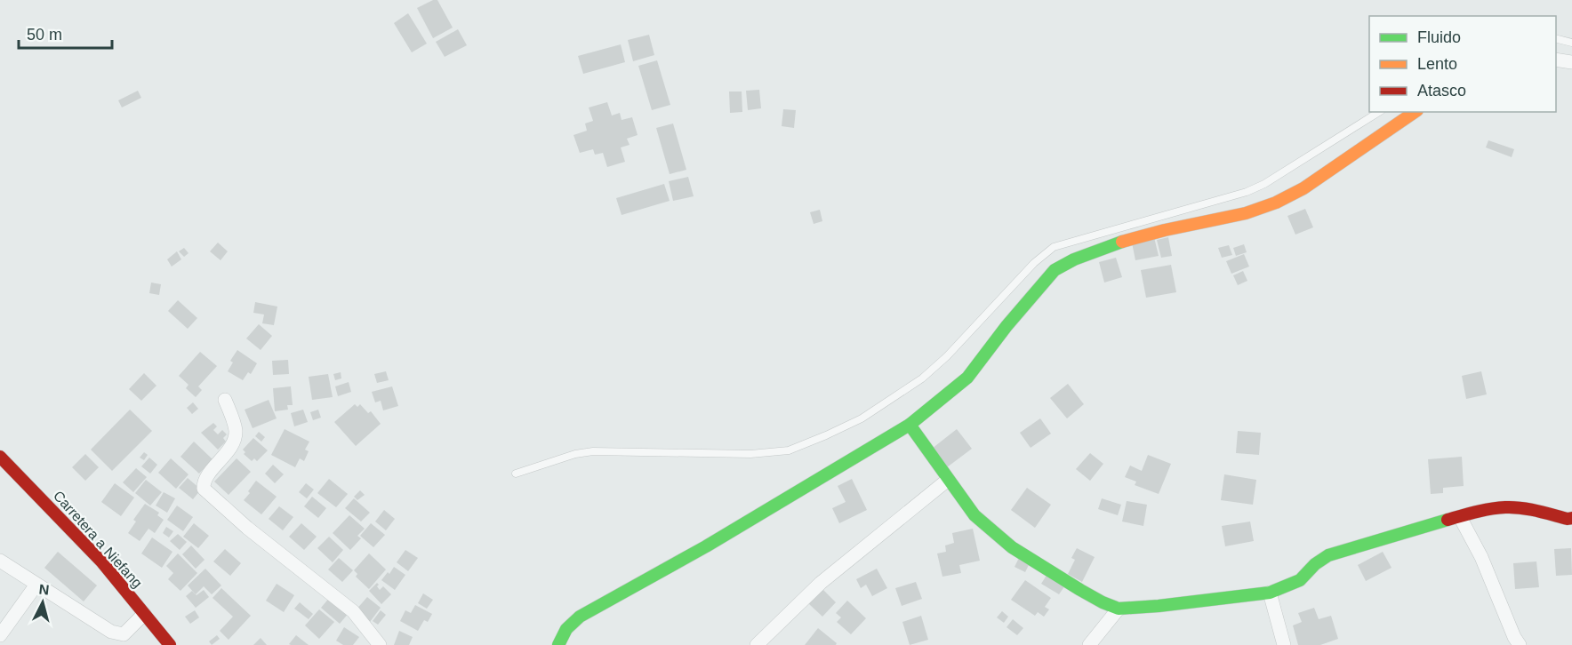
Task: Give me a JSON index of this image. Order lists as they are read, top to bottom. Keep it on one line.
{"streets":{"street":["Carretera a Niefang"]},"legend":["Fluido","Lento","Atasco"],"scale_bar":"50 m","north":"top"}
